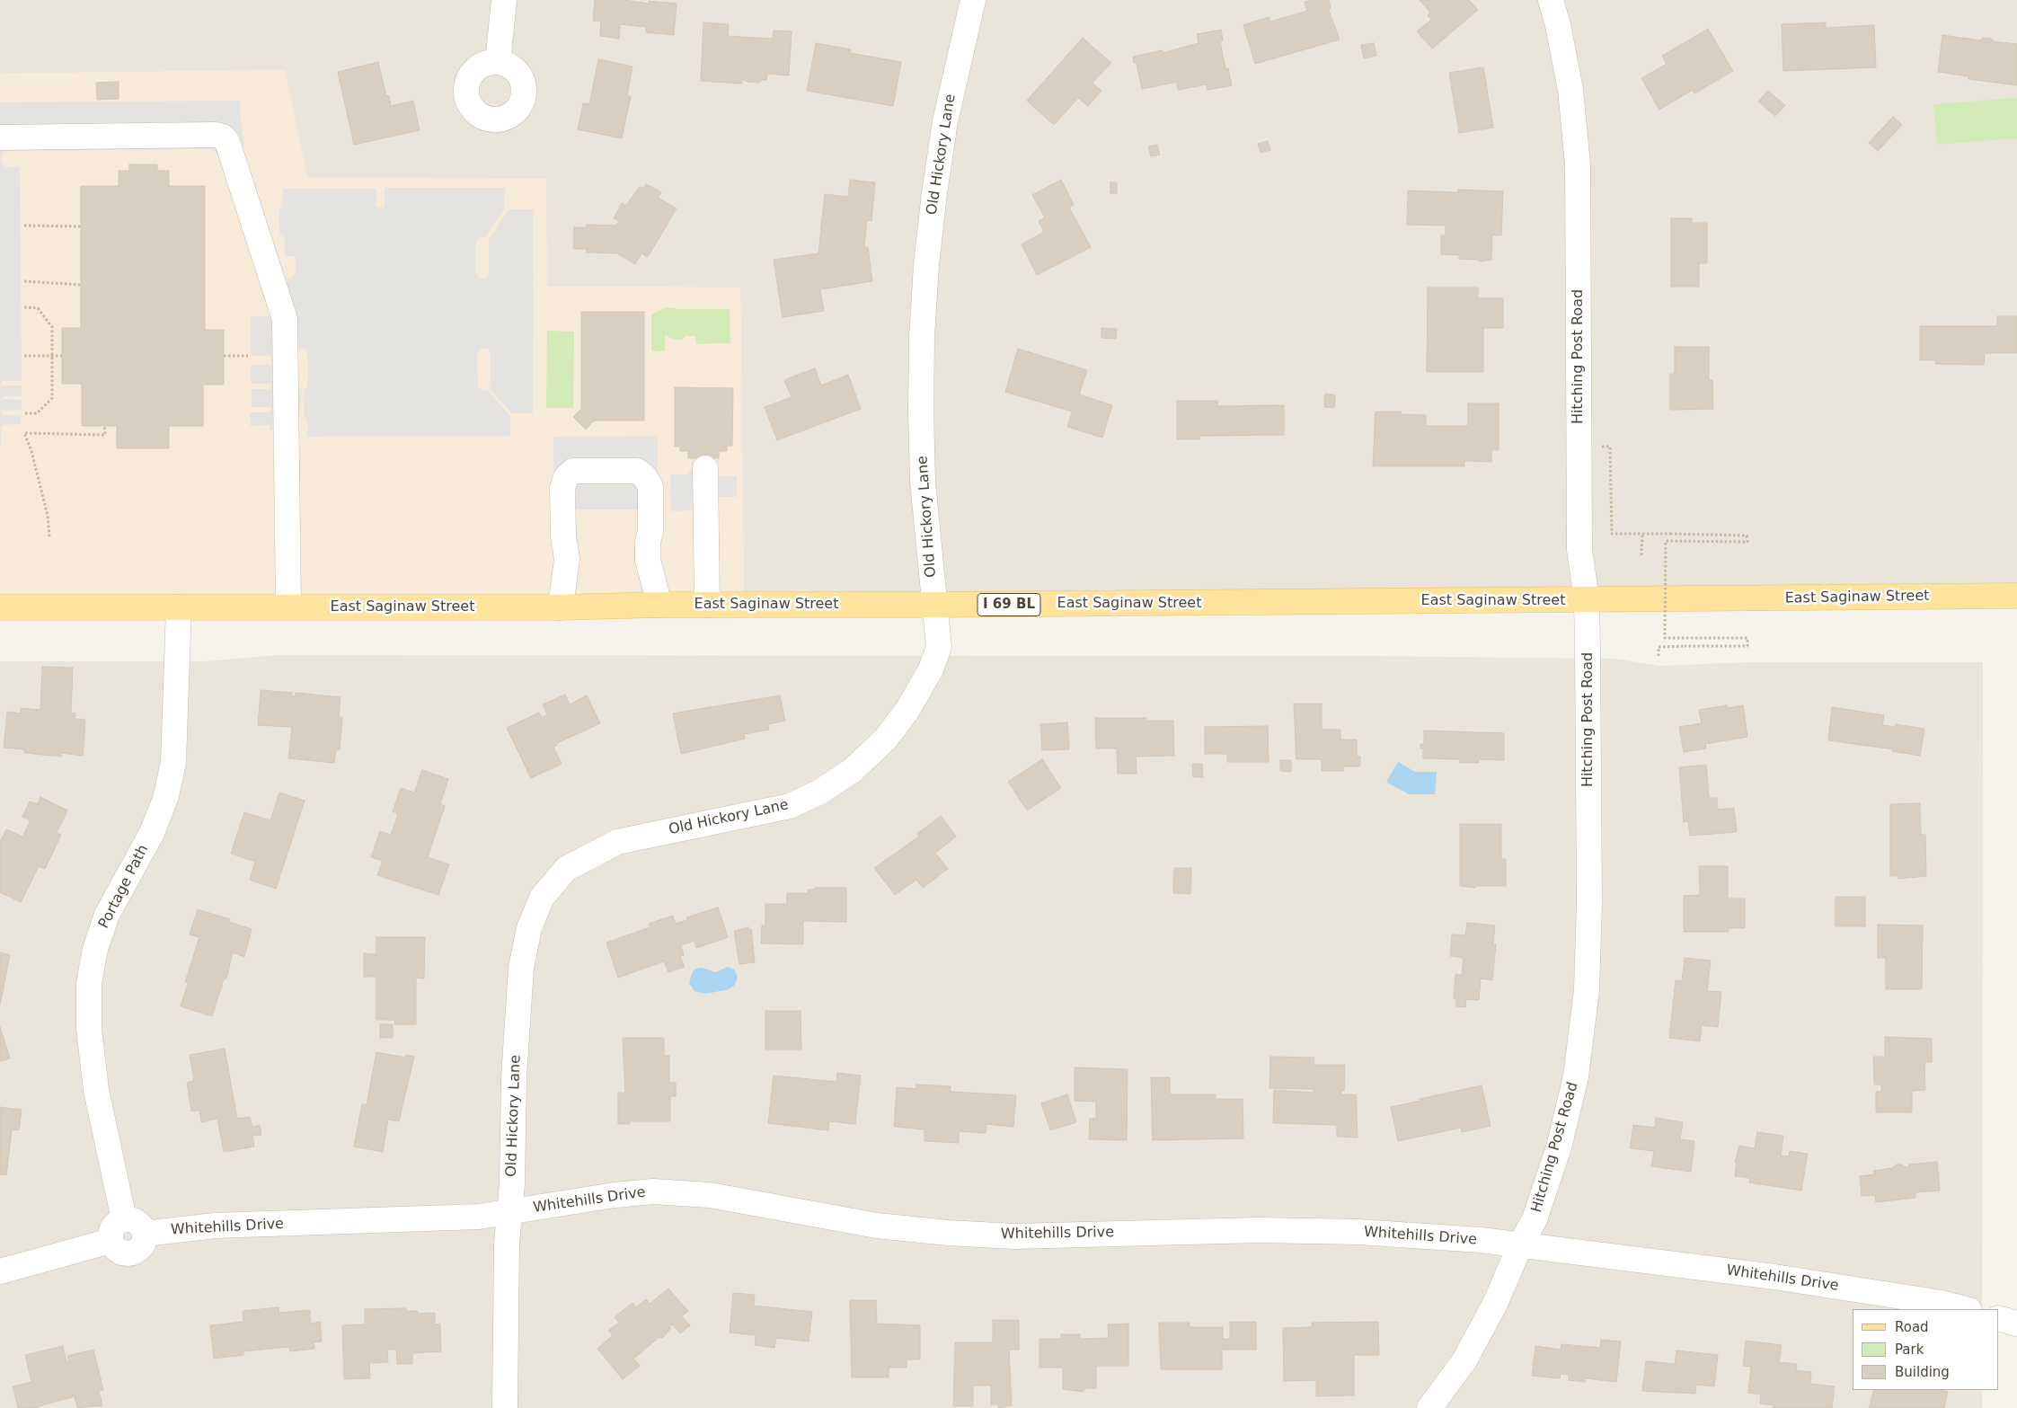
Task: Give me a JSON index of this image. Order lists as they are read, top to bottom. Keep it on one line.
{"streets":{"main road":["East Saginaw Street","I 69 BL"],"street":["Old Hickory Lane","Hitching Post Road","Portage Path","Whitehills Drive"]},"crossings":[["Old Hickory Lane","East Saginaw Street"],["Old Hickory Lane","Whitehills Drive"],["Hitching Post Road","East Saginaw Street"],["Hitching Post Road","Whitehills Drive"],["East Saginaw Street","Portage Path"],["Portage Path","Whitehills Drive"]],"legend":["Road","Park","Building"]}
